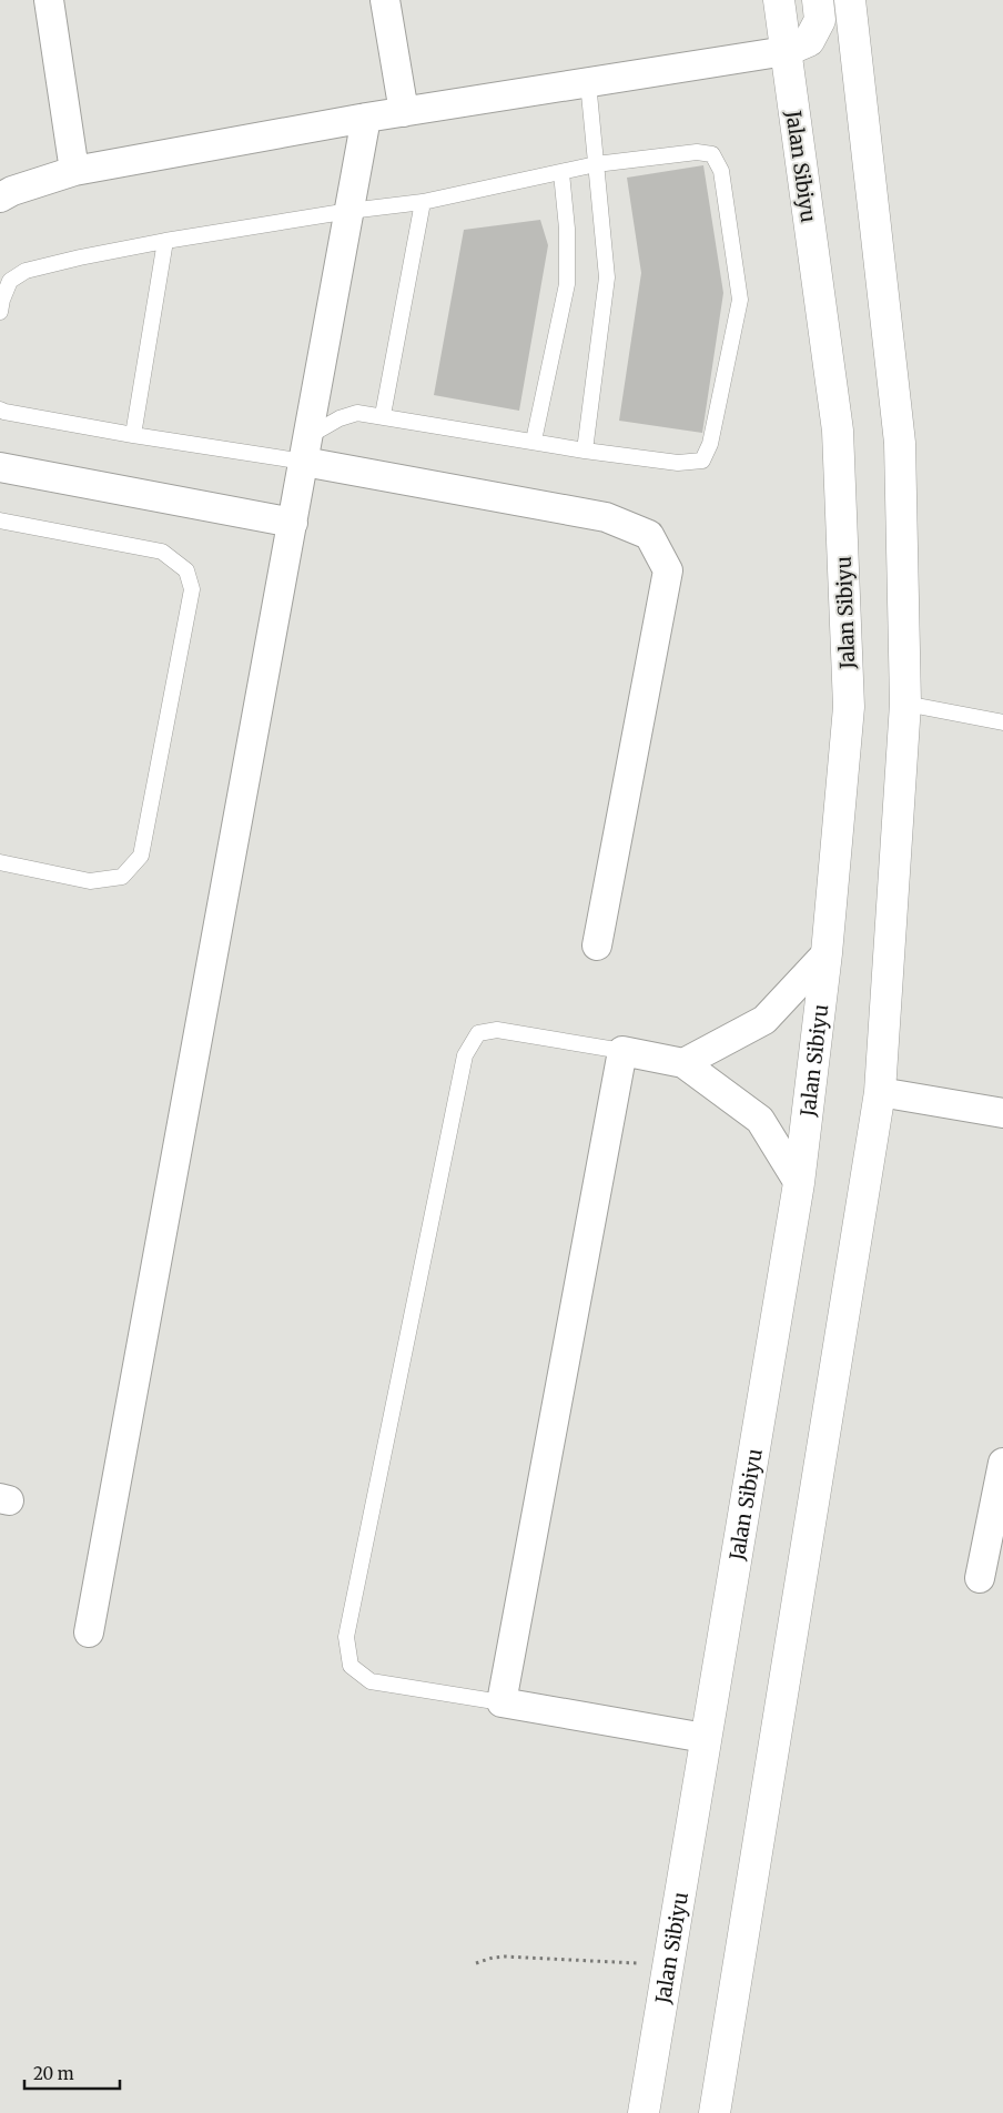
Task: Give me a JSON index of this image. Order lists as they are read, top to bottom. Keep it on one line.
{"streets":{"main road":["Jalan Sibiyu"]},"scale_bar":"20 m"}
